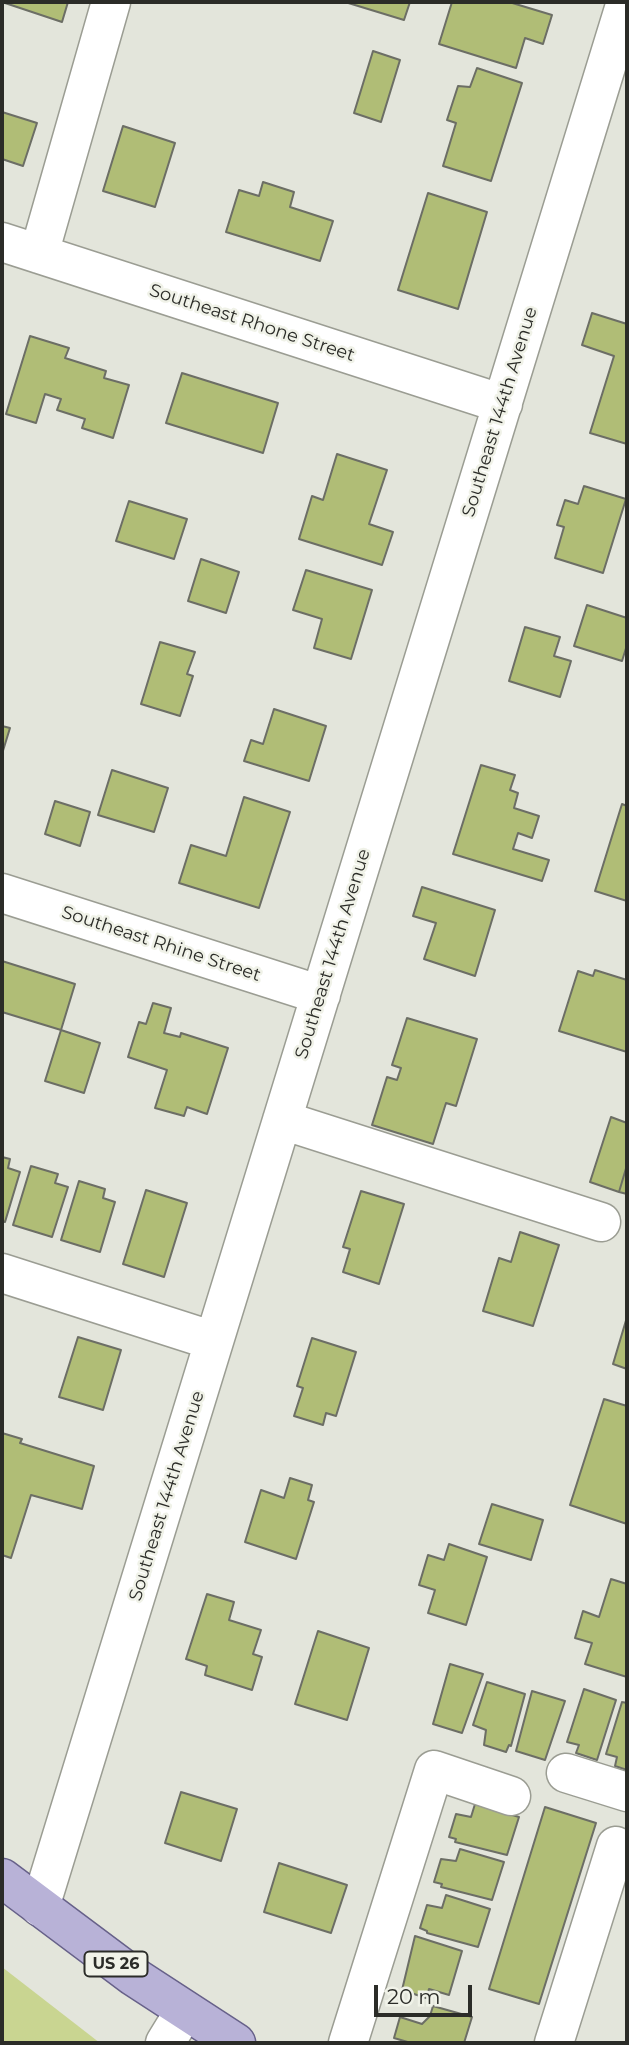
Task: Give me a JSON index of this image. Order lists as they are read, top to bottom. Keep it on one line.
{"streets":{"main road":["US 26"],"street":["Southeast Rhone Street","Southeast 144th Avenue","Southeast Rhine Street"]},"crossings":[["Southeast Rhone Street","Southeast 144th Avenue"],["Southeast 144th Avenue","Southeast Rhine Street"],["Southeast 144th Avenue","US 26"]],"scale_bar":"20 m"}
